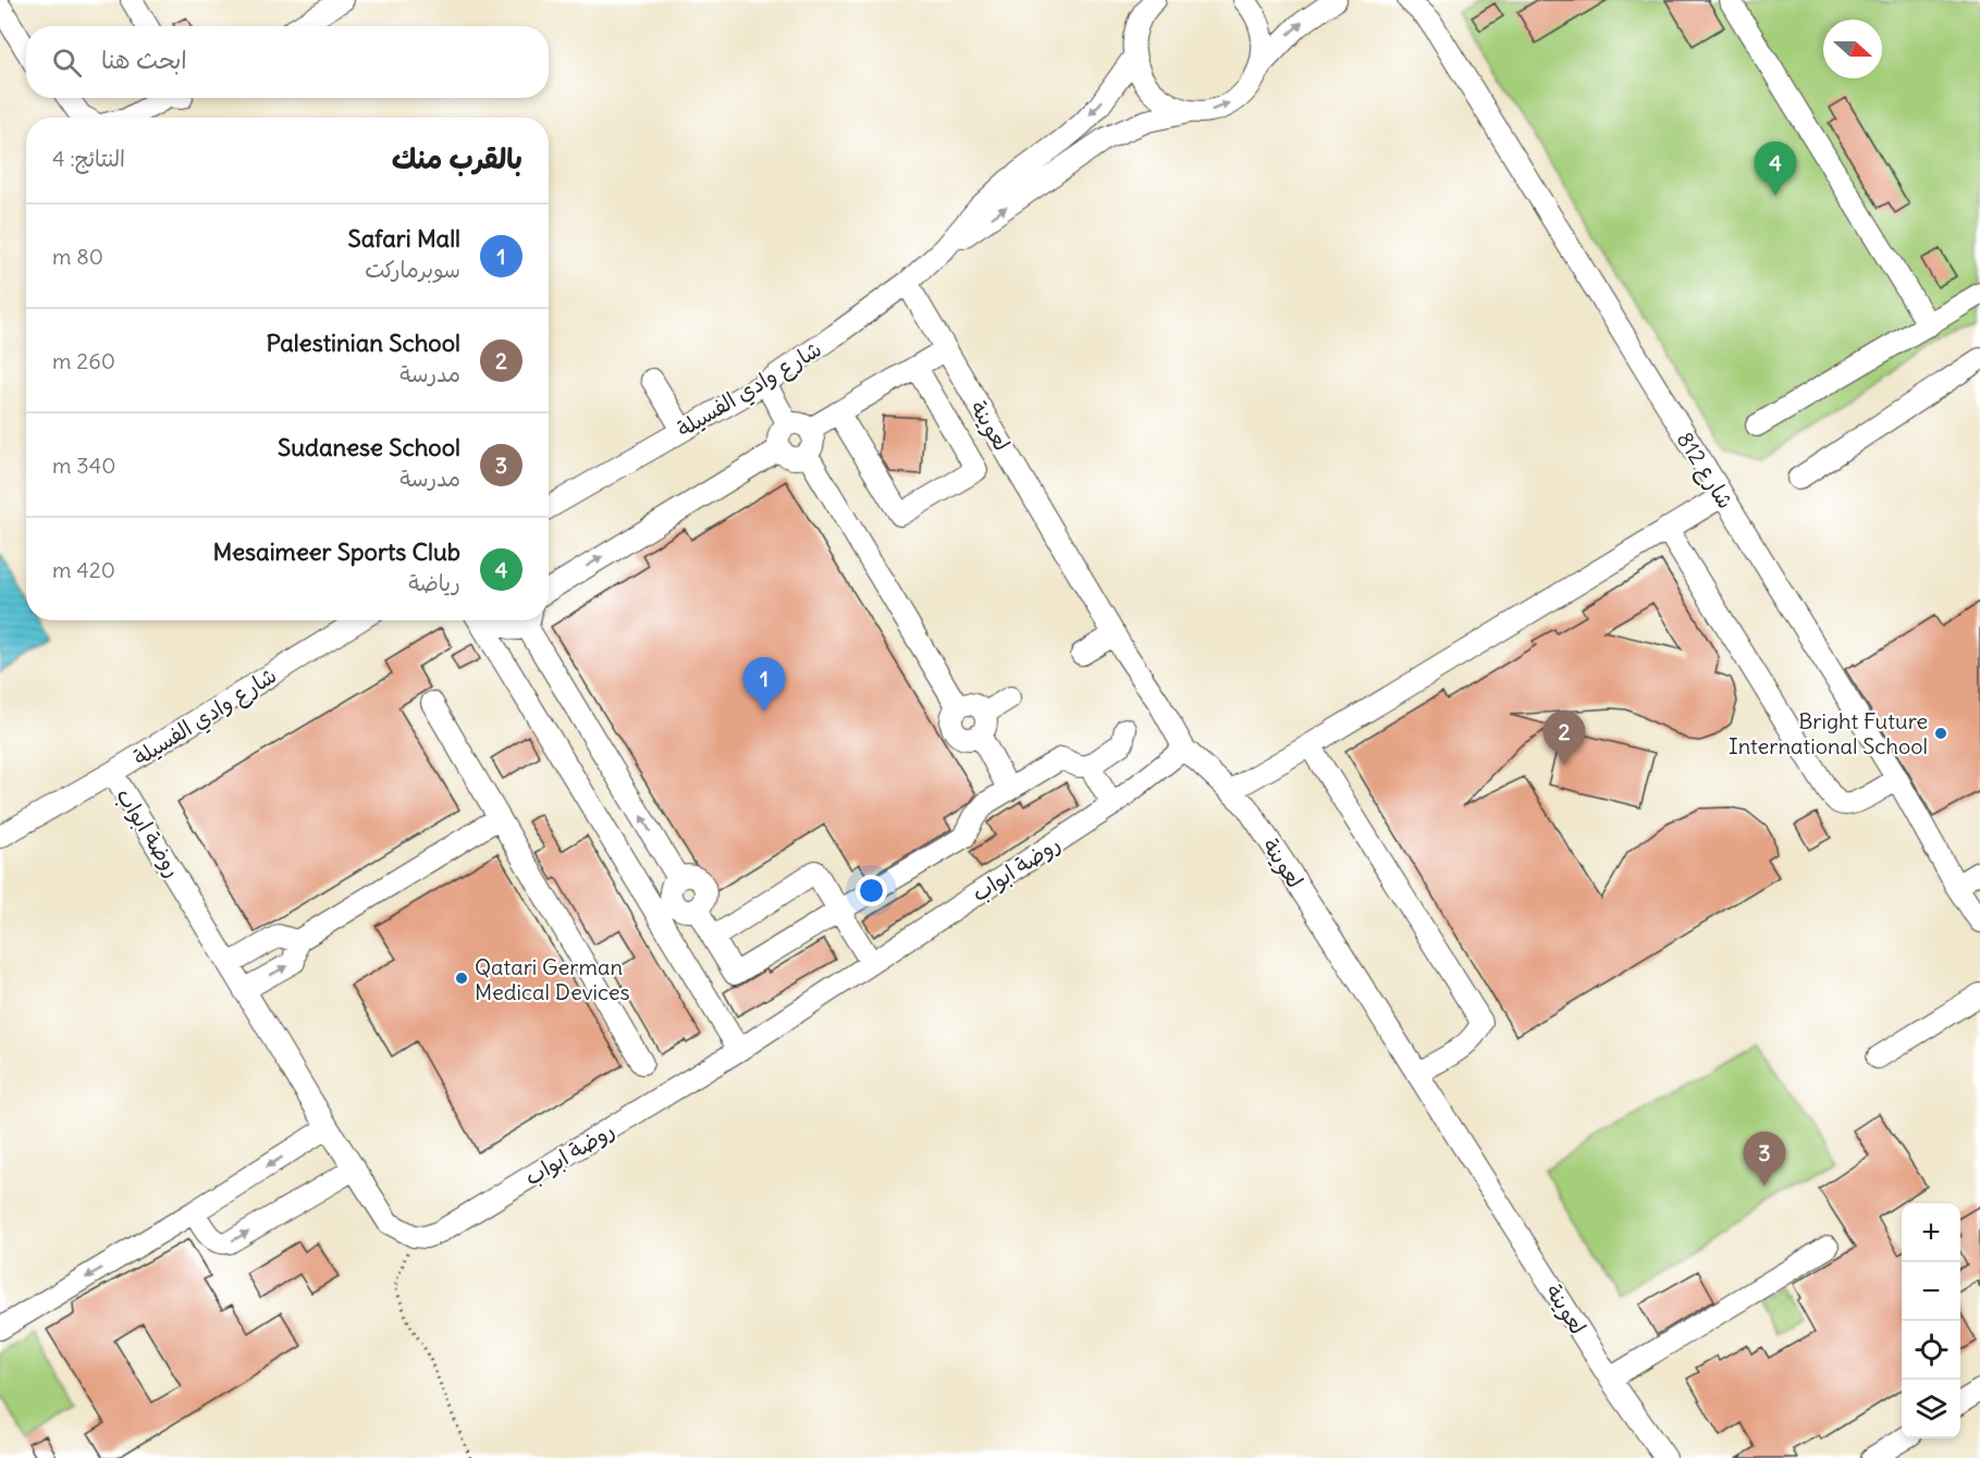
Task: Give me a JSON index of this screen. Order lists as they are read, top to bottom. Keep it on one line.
{"streets":{"street":["شارع وادي الفسيلة","لعوينة","شارع 812","روضة ابواب"]},"crossings":[["شارع وادي الفسيلة","لعوينة"],["شارع وادي الفسيلة","روضة ابواب"],["لعوينة","روضة ابواب"]],"places":["Bright Future International School","Qatari German Medical Devices"],"north":"right","page":{"search":"ابحث هنا","heading":["بالقرب منك","النتائج: 4"],"pins":["4","1","2","3"],"list":[{"mark":"1","name":"Safari Mall","note":"سوبرماركت","value":"80 m"},{"mark":"2","name":"Palestinian School","note":"مدرسة","value":"260 m"},{"mark":"3","name":"Sudanese School","note":"مدرسة","value":"340 m"},{"mark":"4","name":"Mesaimeer Sports Club","note":"رياضة","value":"420 m"}],"map_buttons":["+","−"]}}
